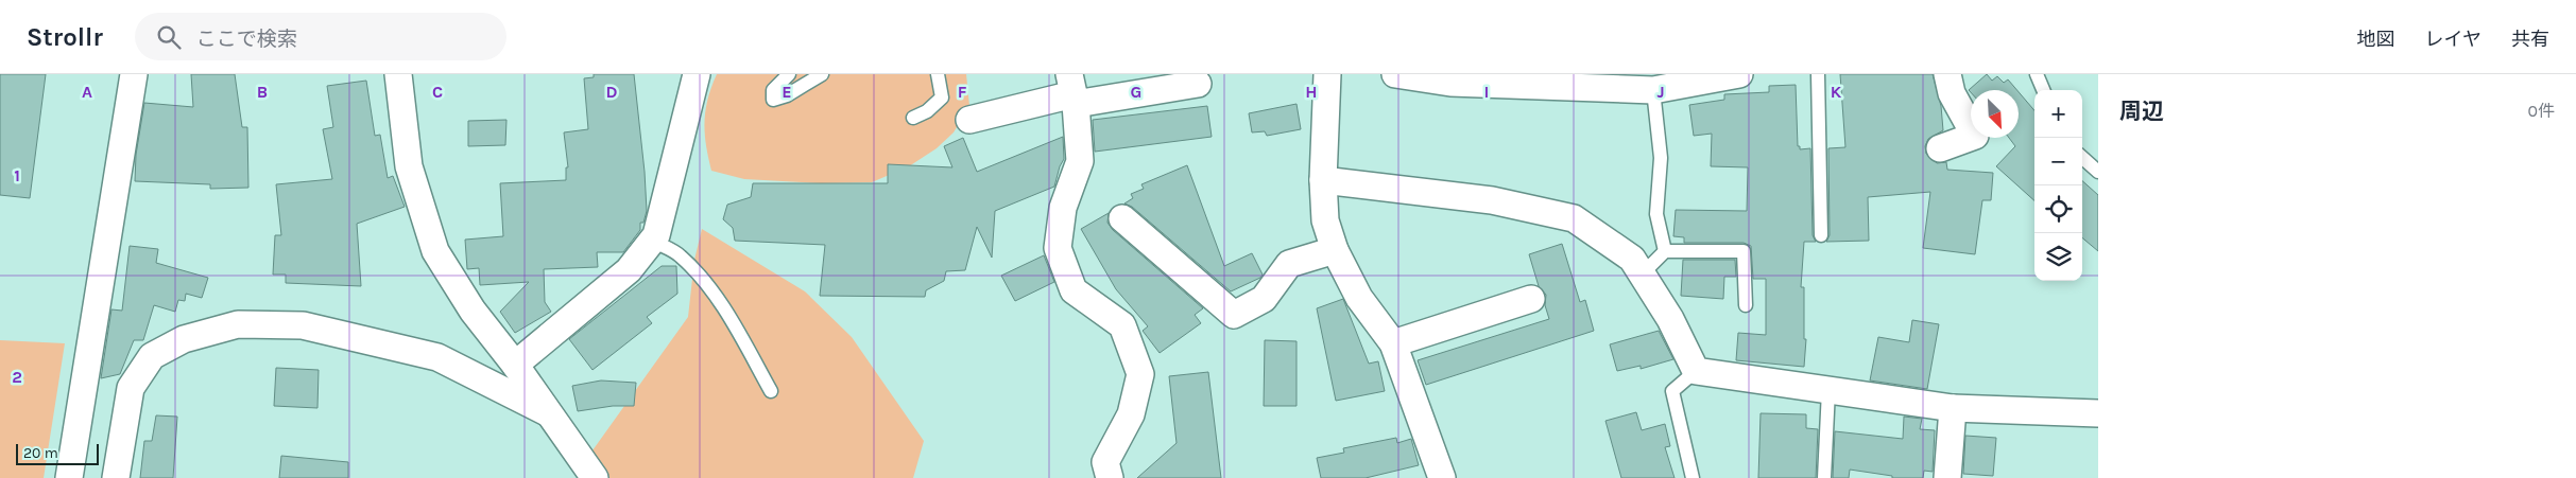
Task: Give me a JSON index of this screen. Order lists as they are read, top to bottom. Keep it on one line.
{"scale_bar":"20 m","north":"bottom right","page":{"header":"Strollr","search":"ここで検索","nav":["地図","レイヤ","共有"],"heading":["周辺","0件"],"map_buttons":["+","−"],"scale":"20 m"},"grid":{"columns":["A","B","C","D","E","F","G","H","I","J","K"],"rows":["1","2"]}}
